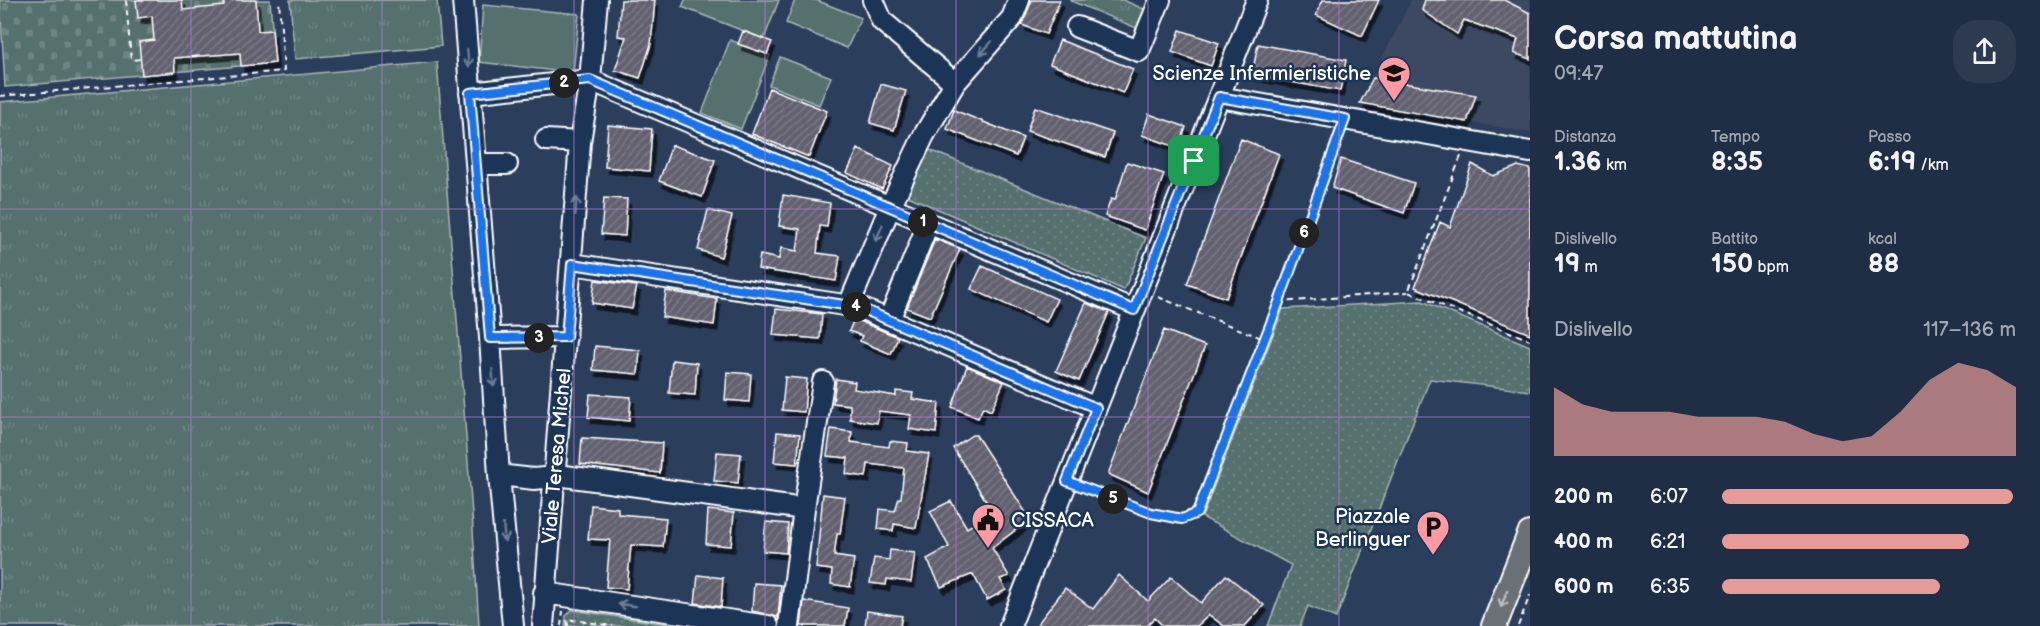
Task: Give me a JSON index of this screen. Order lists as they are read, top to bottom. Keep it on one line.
{"streets":{"street":["Viale Teresa Michel"]},"places":{"school or university":["Scienze Infermieristiche"],"public building":["CISSACA"],"parking":["Piazzale Berlinguer"]},"page":{"heading":["Corsa mattutina","09:47"],"pins":["2","1","6","4","3","5"],"stats":[["Distanza","1.36 km"],["Tempo","8:35"],["Passo","6:19 /km"],["Dislivello","19 m"],["Battito","150 bpm"],["kcal","88"]],"chart":["Dislivello","117–136 m"],"list":[{"name":"200 m","note":"6:07"},{"name":"400 m","note":"6:21"},{"name":"600 m","note":"6:35"}]}}
